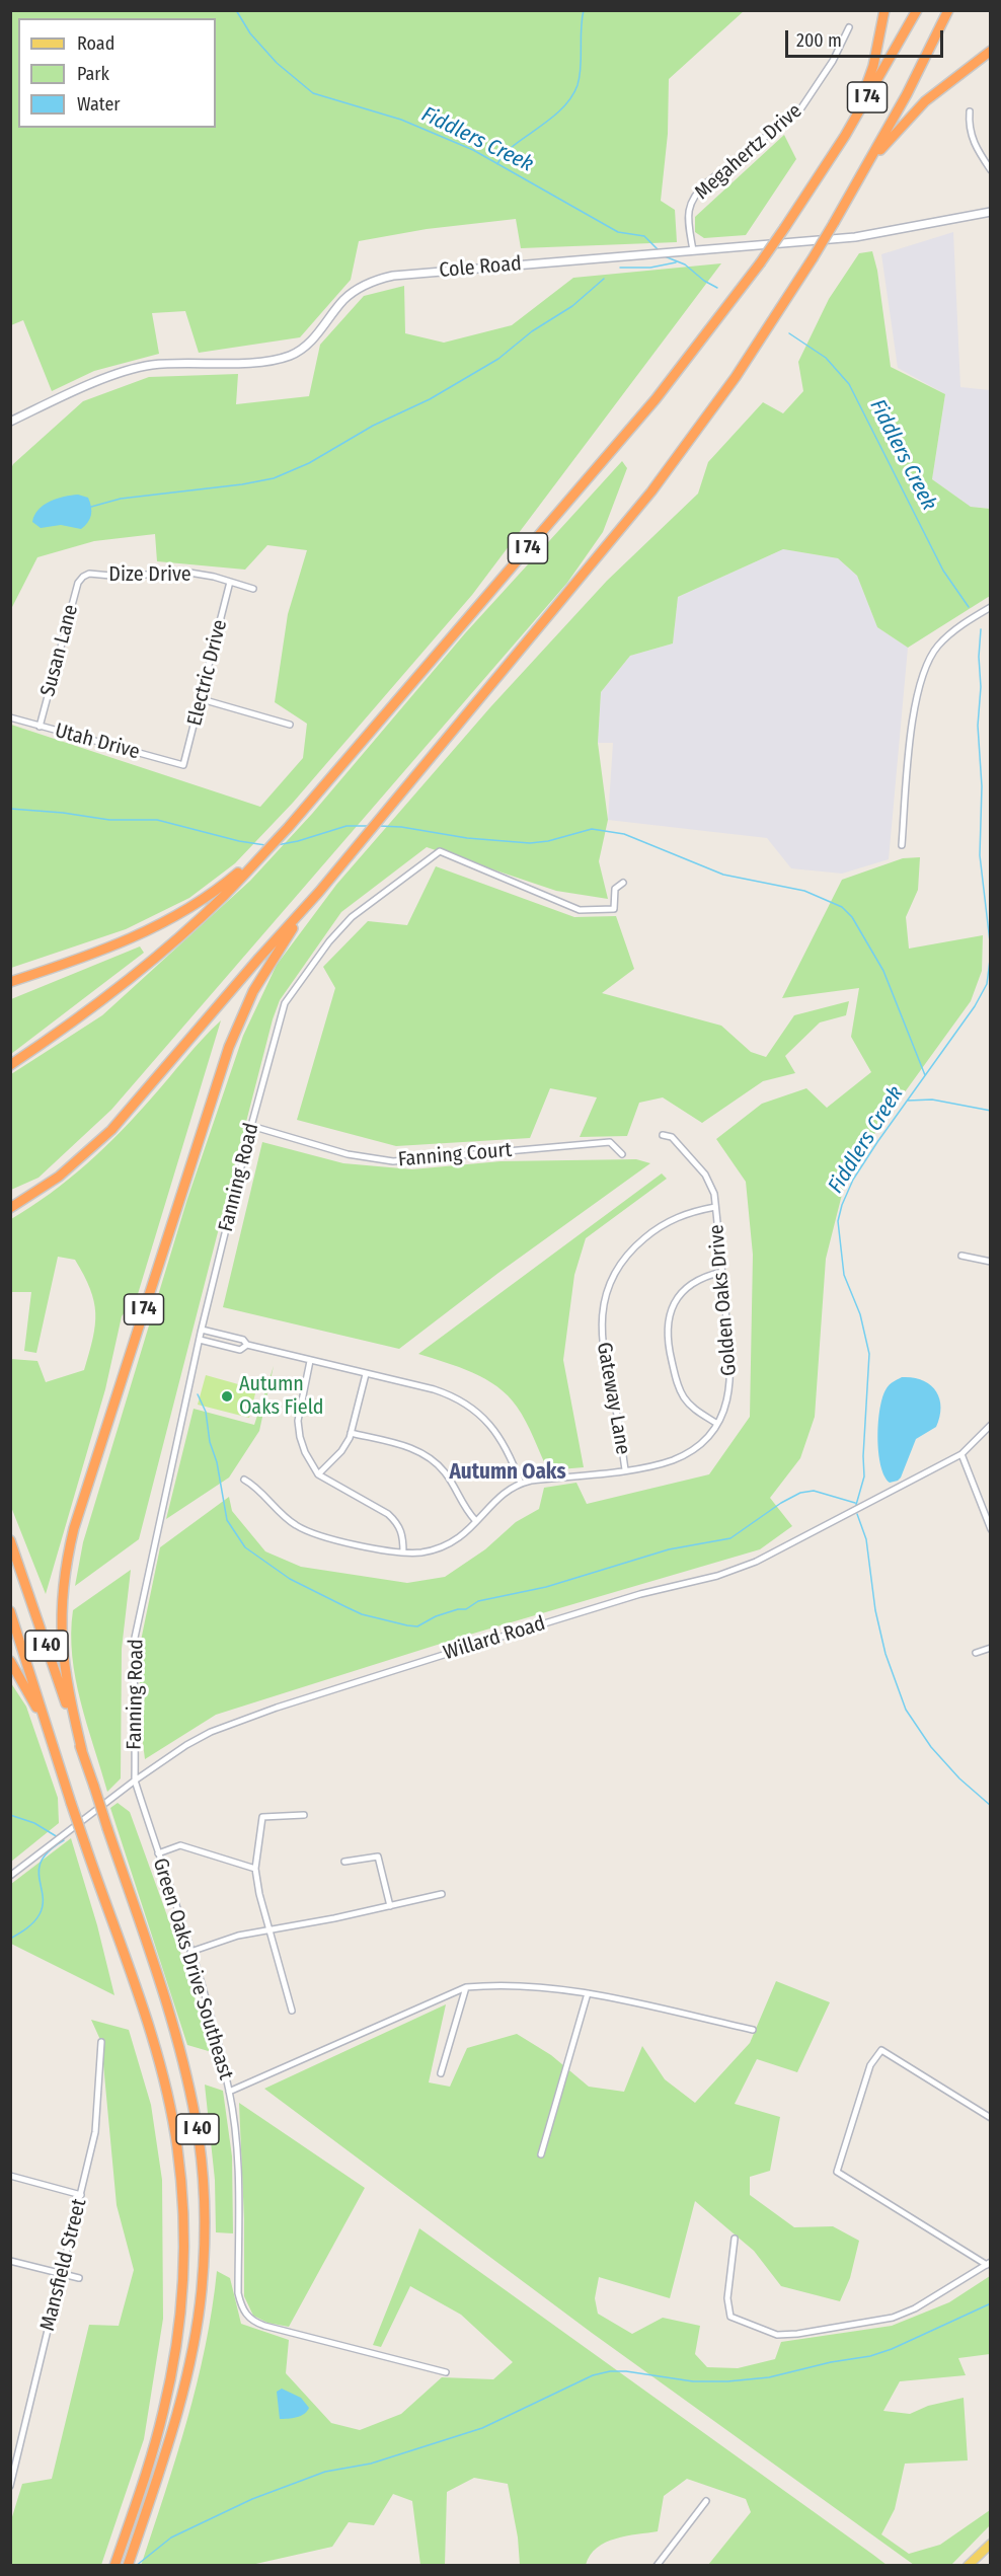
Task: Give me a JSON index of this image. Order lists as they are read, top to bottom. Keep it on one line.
{"streets":{"highway":["I 74","I 40"],"street":["Megahertz Drive","Cole Road","Dize Drive","Susan Lane","Electric Drive","Utah Drive","Fanning Court","Fanning Road","Golden Oaks Drive","Gateway Lane","Willard Road","Green Oaks Drive Southeast","Mansfield Street"]},"crossings":[["I 74","I 40"],["Megahertz Drive","Cole Road"],["Dize Drive","Susan Lane"],["Dize Drive","Electric Drive"],["Susan Lane","Utah Drive"],["Electric Drive","Utah Drive"],["Fanning Court","Fanning Road"],["Fanning Road","Willard Road"],["Fanning Road","Green Oaks Drive Southeast"],["Golden Oaks Drive","Gateway Lane"],["Willard Road","Green Oaks Drive Southeast"]],"districts":["Autumn Oaks"],"water":["Fiddlers Creek"],"places":["Autumn Oaks Field"],"legend":["Road","Park","Water"],"scale_bar":"200 m"}
